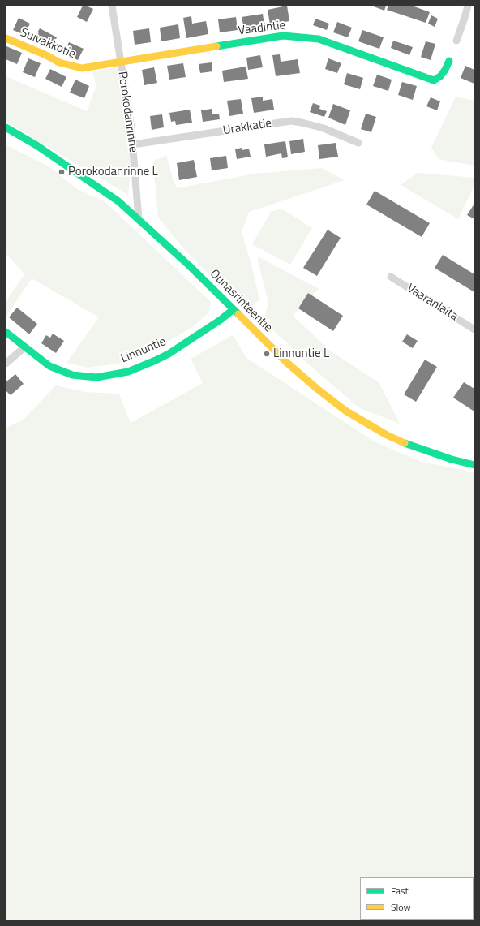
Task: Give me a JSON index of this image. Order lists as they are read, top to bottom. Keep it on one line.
{"streets":{"street":["Vaadintie","Suivakkotie","Porokodanrinne","Urakkatie","Ounasrinteentie","Vaaranlaita","Linnuntie"]},"crossings":[["Vaadintie","Suivakkotie"],["Vaadintie","Porokodanrinne"],["Suivakkotie","Porokodanrinne"],["Porokodanrinne","Urakkatie"],["Porokodanrinne","Ounasrinteentie"],["Ounasrinteentie","Linnuntie"]],"places":["Porokodanrinne L","Linnuntie L"],"legend":["Fast","Slow"]}
